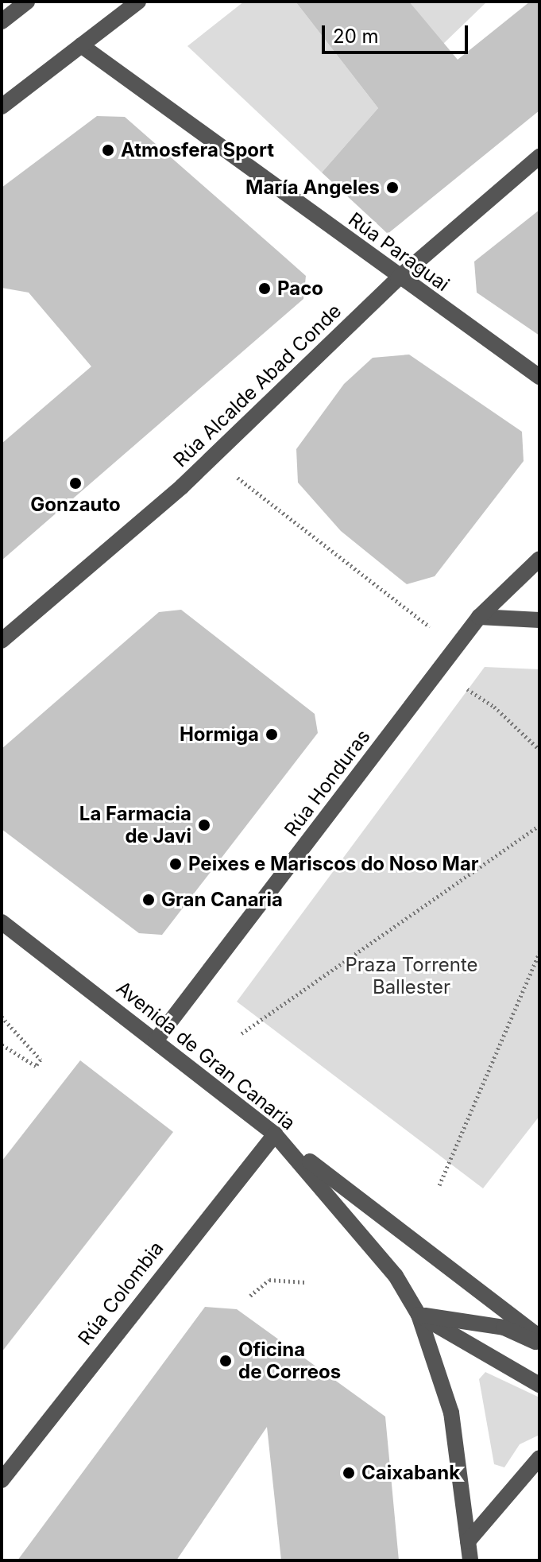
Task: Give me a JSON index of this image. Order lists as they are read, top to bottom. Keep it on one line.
{"streets":{"street":["Rúa Paraguai","Rúa Alcalde Abad Conde","Rúa Honduras","Avenida de Gran Canaria","Rúa Colombia"]},"crossings":[["Rúa Paraguai","Rúa Alcalde Abad Conde"],["Rúa Honduras","Avenida de Gran Canaria"],["Avenida de Gran Canaria","Rúa Colombia"]],"parks":["Praza Torrente Ballester"],"places":["Atmosfera Sport","María Angeles","Paco","Gonzauto","Hormiga","La Farmacia de Javi","Peixes e Mariscos do Noso Mar","Gran Canaria","Oficina de Correos","Caixabank"],"scale_bar":"20 m"}
